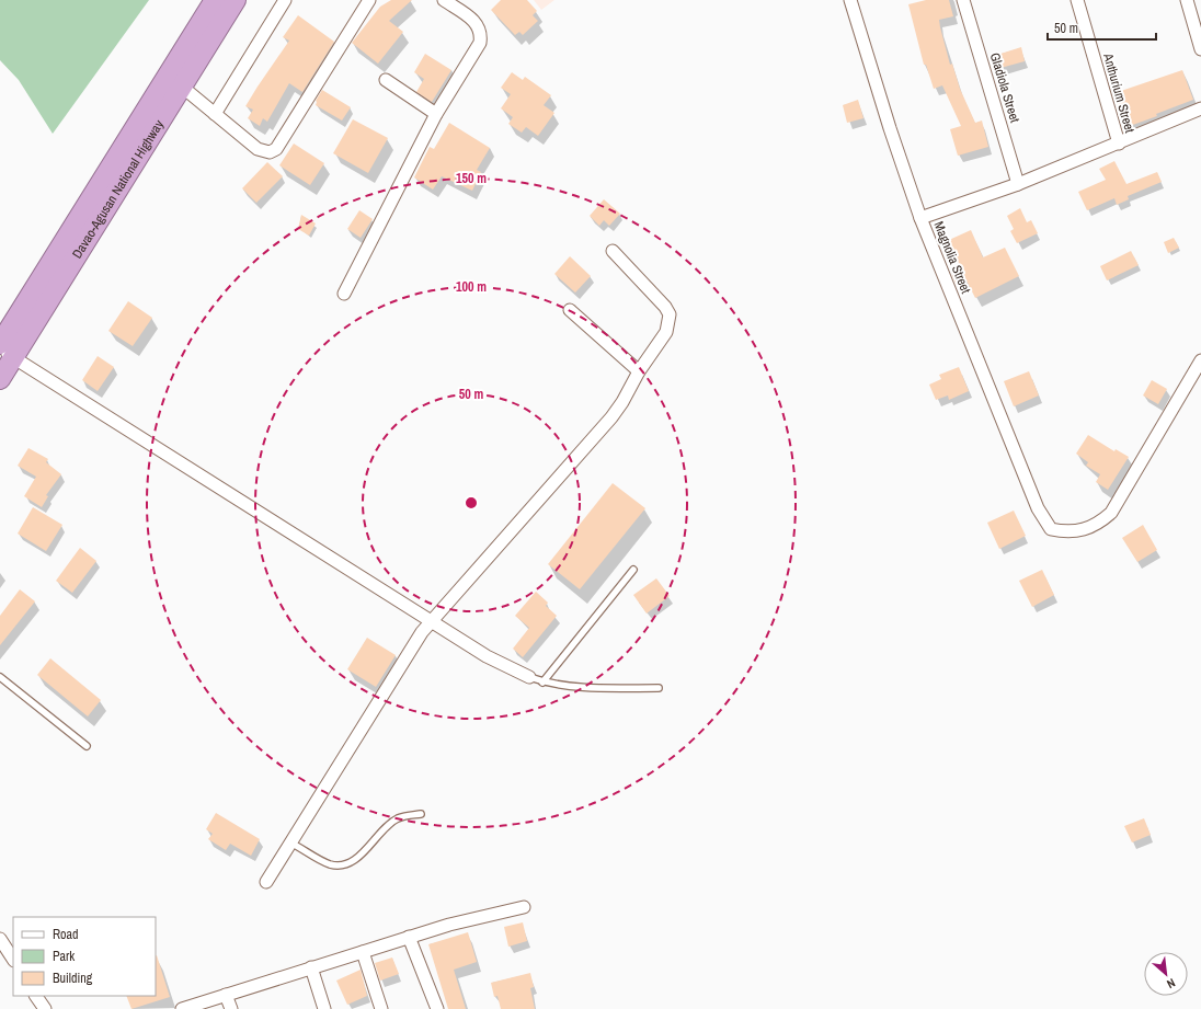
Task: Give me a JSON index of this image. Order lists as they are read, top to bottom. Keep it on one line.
{"streets":{"highway":["Davao-Agusan National Highway"],"street":["Gladiola Street","Anthurium Street","Magnolia Street"]},"legend":["Road","Park","Building"],"scale_bar":"50 m","north":"bottom right","rings":["150 m","100 m","50 m"]}
